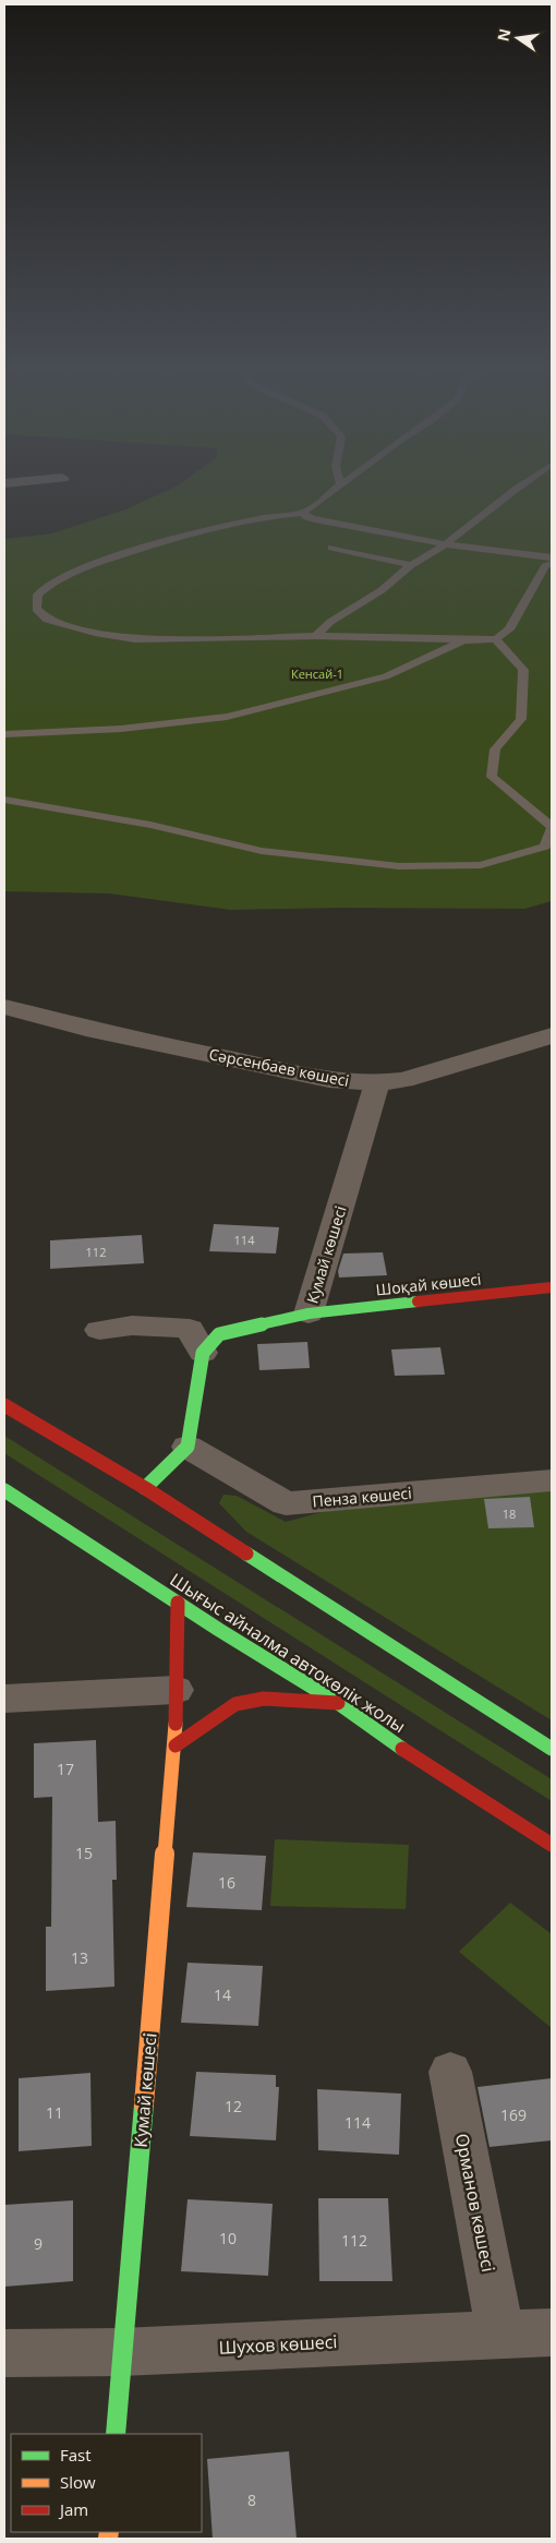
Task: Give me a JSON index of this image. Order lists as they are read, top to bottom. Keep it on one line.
{"streets":{"street":["Сәрсенбаев көшесі","Кумай көшесі","Шоқай көшесі","Пенза көшесі","Шығыс айналма автокөлік жолы","Орманов көшесі","Шухов көшесі"]},"crossings":[["Сәрсенбаев көшесі","Кумай көшесі"],["Кумай көшесі","Шоқай көшесі"],["Кумай көшесі","Шығыс айналма автокөлік жолы"],["Кумай көшесі","Шухов көшесі"],["Орманов көшесі","Шухов көшесі"]],"parks":["Кенсай-1"],"house_numbers":["114","112","18","17","15","16","13","14","12","11","169","114","10","112","9","8"],"legend":["Fast","Slow","Jam"],"north":"left"}
